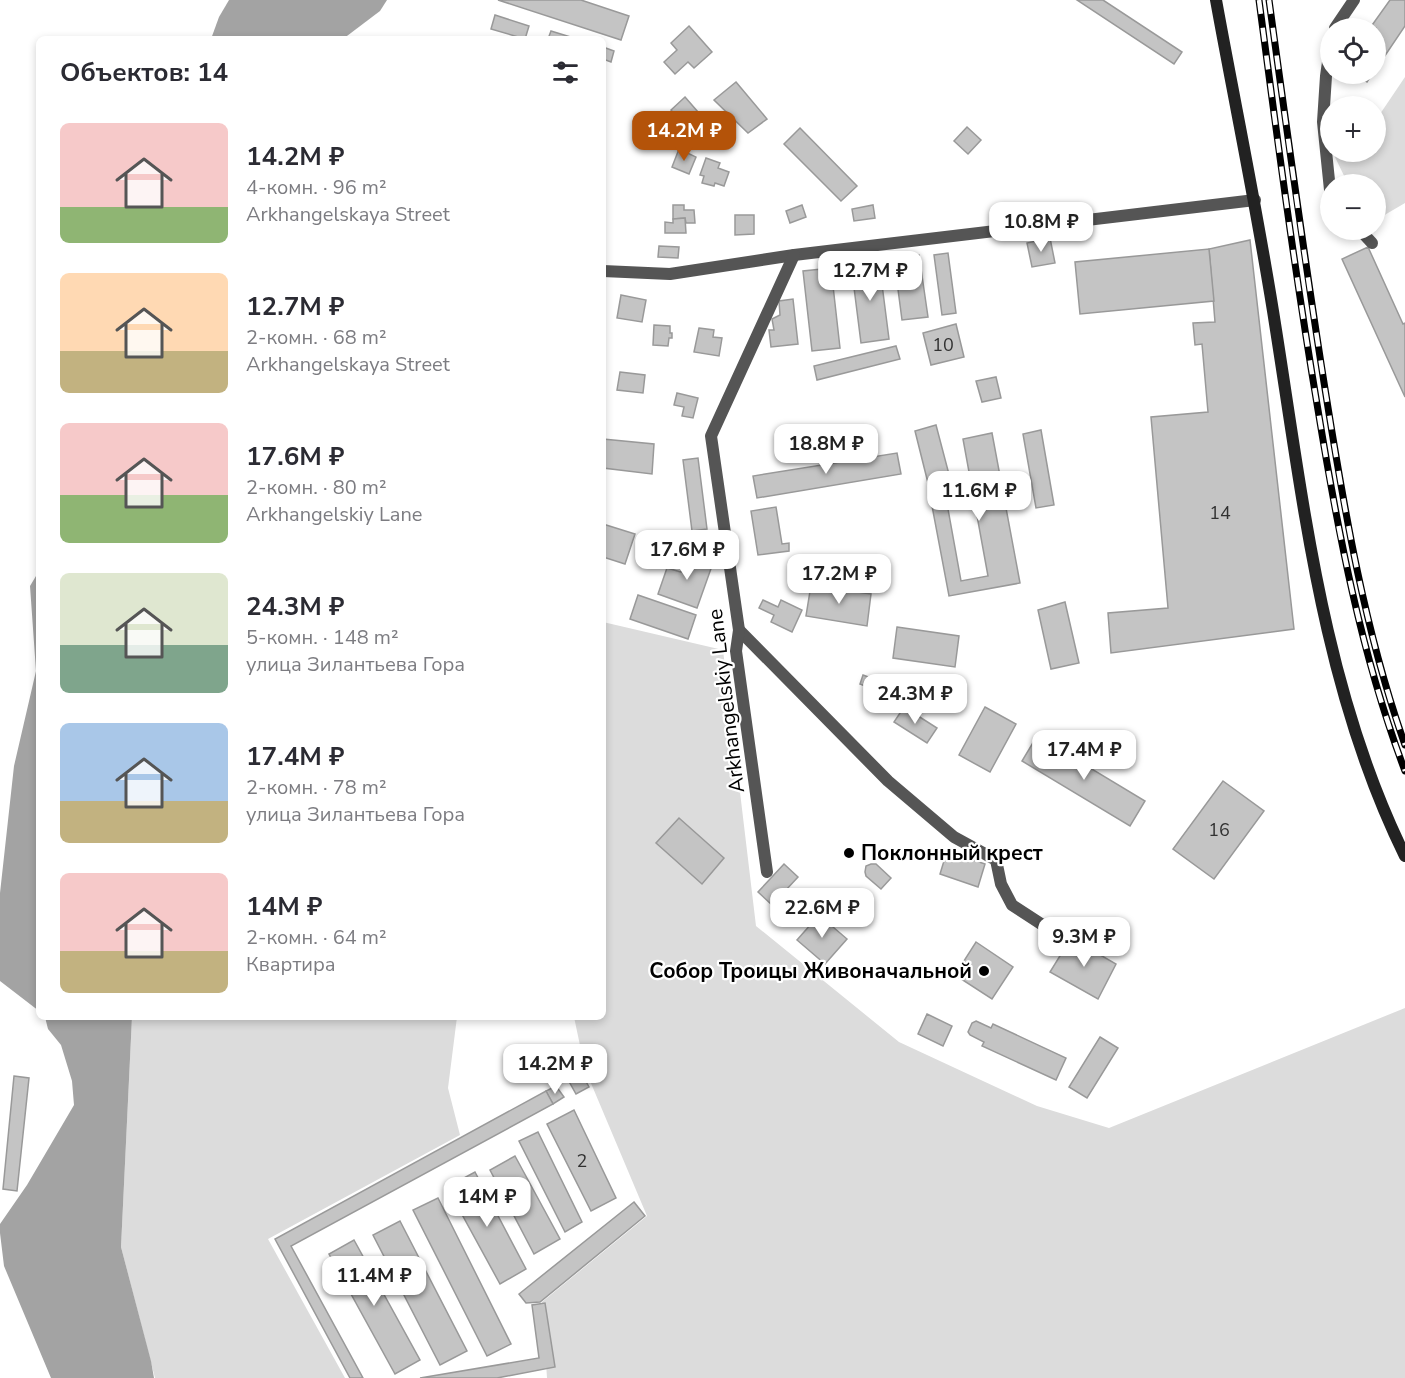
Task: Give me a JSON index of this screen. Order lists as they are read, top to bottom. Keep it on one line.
{"streets":{"street":["Arkhangelskiy Lane"]},"places":["Поклонный крест","Собор Троицы Живоначальной"],"house_numbers":["10","14","16","2"],"page":{"map_buttons":["+","−"],"heading":"Объектов: 14","list":[{"name":"14.2M ₽","note":"4-комн. · 96 m² · Arkhangelskaya Street"},{"name":"12.7M ₽","note":"2-комн. · 68 m² · Arkhangelskaya Street"},{"name":"17.6M ₽","note":"2-комн. · 80 m² · Arkhangelskiy Lane"},{"name":"24.3M ₽","note":"5-комн. · 148 m² · улица Зилантьева Гора"},{"name":"17.4M ₽","note":"2-комн. · 78 m² · улица Зилантьева Гора"},{"name":"14M ₽","note":"2-комн. · 64 m² · Квартира"}],"price":["14.2M ₽","10.8M ₽","12.7M ₽","18.8M ₽","11.6M ₽","17.6M ₽","17.2M ₽","24.3M ₽","17.4M ₽","22.6M ₽","9.3M ₽","14.2M ₽","14M ₽","11.4M ₽"]}}
